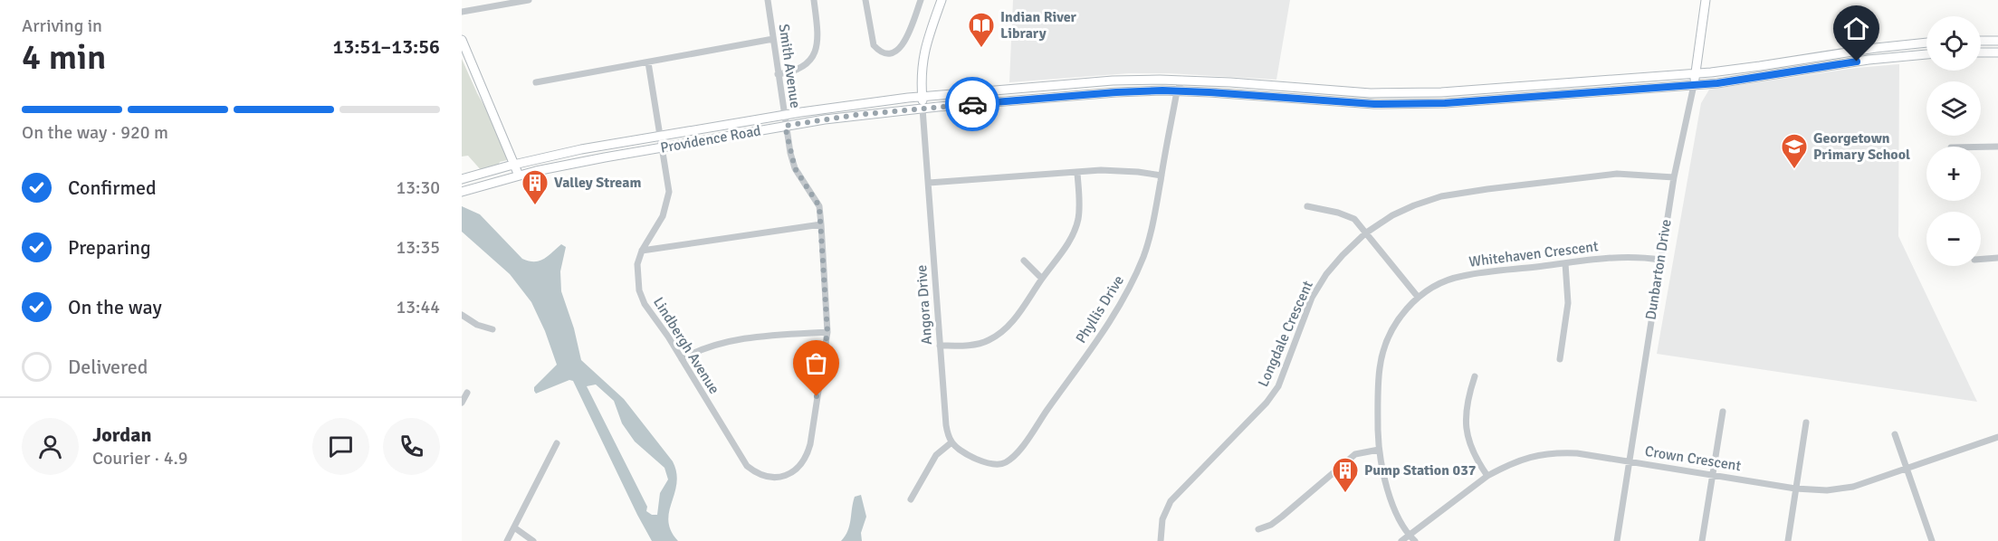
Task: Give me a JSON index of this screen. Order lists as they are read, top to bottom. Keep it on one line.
{"streets":{"main road":["Providence Road","Dunbarton Drive"],"street":["Smith Avenue","Whitehaven Crescent","Angora Drive","Phyllis Drive","Longdale Crescent","Lindbergh Avenue","Crown Crescent"]},"crossings":[["Smith Avenue","Providence Road"],["Smith Avenue","Lindbergh Avenue"],["Providence Road","Dunbarton Drive"],["Providence Road","Angora Drive"],["Providence Road","Phyllis Drive"],["Providence Road","Lindbergh Avenue"],["Whitehaven Crescent","Dunbarton Drive"],["Whitehaven Crescent","Crown Crescent"],["Dunbarton Drive","Longdale Crescent"],["Dunbarton Drive","Crown Crescent"],["Angora Drive","Phyllis Drive"]],"places":{"library":["Indian River Library"],"school or university":["Georgetown Primary School"],"building":["Valley Stream","Pump Station 037"]},"page":{"heading":["4 min","Arriving in","13:51–13:56"],"panel":["Jordan","Courier · 4.9"],"map_buttons":["+","−"],"bar":"On the way · 920 m","list":[["Confirmed","13:30"],["Preparing","13:35"],["On the way","13:44"],"Delivered"]}}
